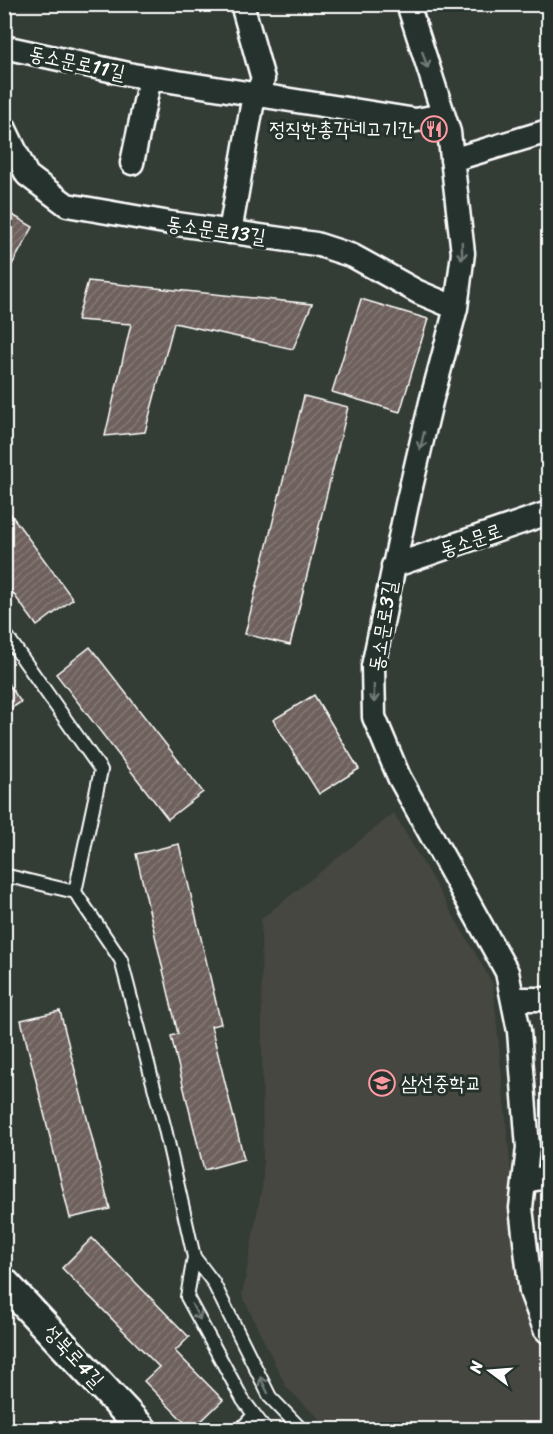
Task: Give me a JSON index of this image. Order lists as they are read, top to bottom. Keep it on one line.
{"streets":{"street":["동소문로11길","동소문로13길","동소문로","동소문로3길","성북로4길"]},"crossings":[["동소문로11길","동소문로3길"],["동소문로13길","동소문로3길"],["동소문로","동소문로3길"]],"one_way":["동소문로3길"],"places":{"restaurant":["정직한총각네고기간"],"school or university":["삼선중학교"]},"north":"left"}
